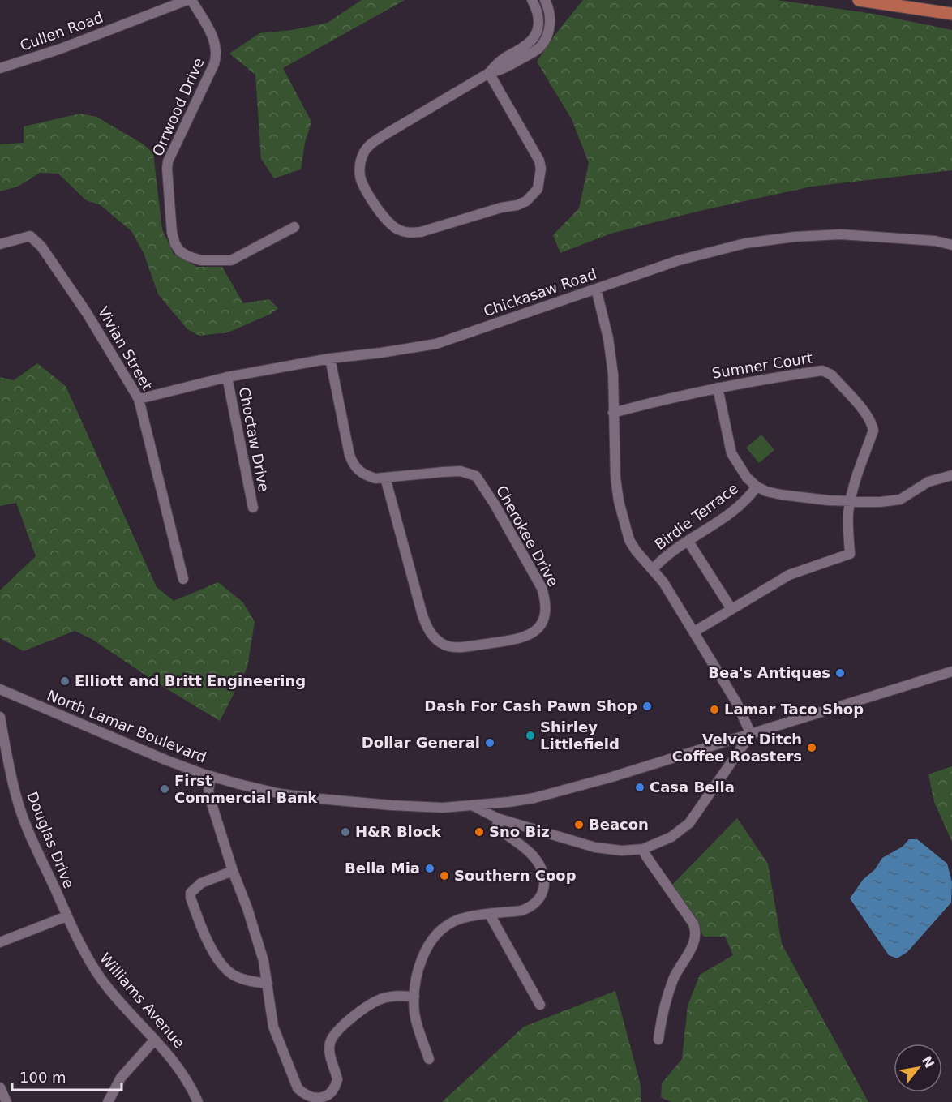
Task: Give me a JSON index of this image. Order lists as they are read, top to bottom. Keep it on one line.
{"streets":{"street":["Cullen Road","Orrwood Drive","Chickasaw Road","Vivian Street","Sumner Court","Choctaw Drive","Birdie Terrace","Cherokee Drive","North Lamar Boulevard","Douglas Drive","Williams Avenue"]},"crossings":[["Chickasaw Road","Vivian Street"],["Chickasaw Road","Choctaw Drive"],["Chickasaw Road","Cherokee Drive"],["Sumner Court","Birdie Terrace"],["Douglas Drive","Williams Avenue"]],"places":["Bea's Antiques","Elliott and Britt Engineering","Dash For Cash Pawn Shop","Lamar Taco Shop","Shirley Littlefield","Dollar General","Velvet Ditch Coffee Roasters","Casa Bella","First Commercial Bank","Beacon","H&R Block","Sno Biz","Bella Mia","Southern Coop"],"scale_bar":"100 m","north":"top right"}
